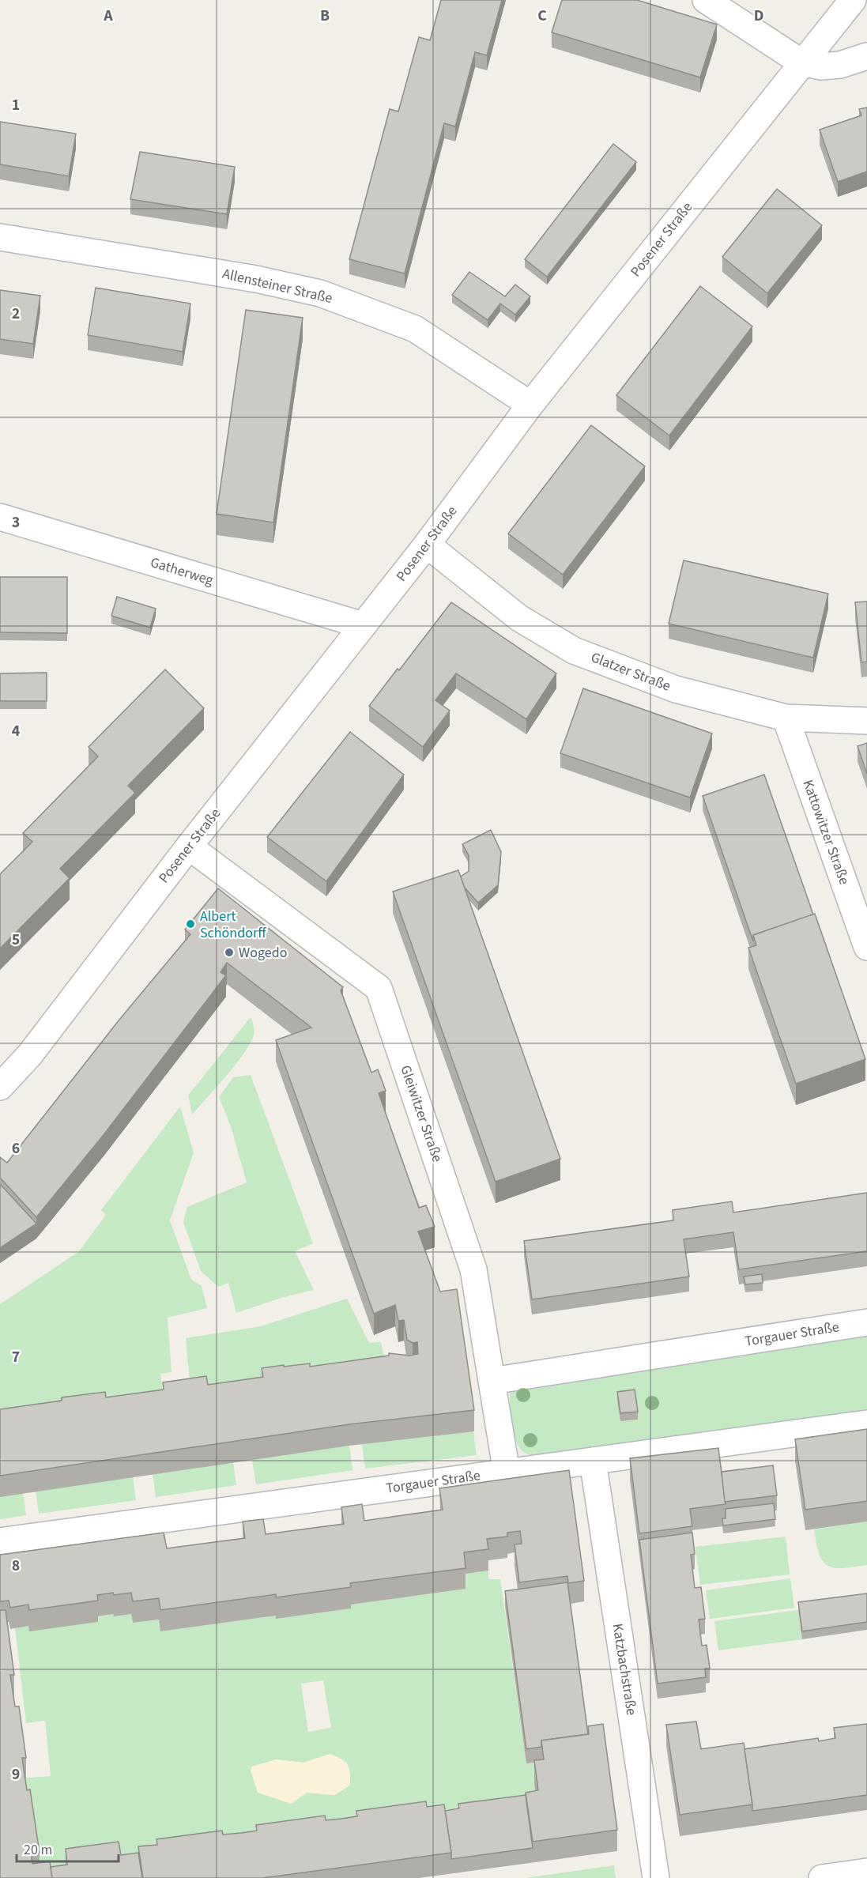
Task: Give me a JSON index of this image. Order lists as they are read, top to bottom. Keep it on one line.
{"streets":{"street":["Posener Straße","Allensteiner Straße","Gatherweg","Glatzer Straße","Kattowitzer Straße","Gleiwitzer Straße","Torgauer Straße","Katzbachstraße"]},"crossings":[["Posener Straße","Allensteiner Straße"],["Posener Straße","Gatherweg"],["Posener Straße","Glatzer Straße"],["Posener Straße","Gleiwitzer Straße"],["Glatzer Straße","Kattowitzer Straße"],["Gleiwitzer Straße","Torgauer Straße"],["Torgauer Straße","Katzbachstraße"]],"places":["Albert Schöndorff","Wogedo"],"scale_bar":"20 m","grid":{"columns":["A","B","C","D"],"rows":["1","2","3","4","5","6","7","8","9"]}}
